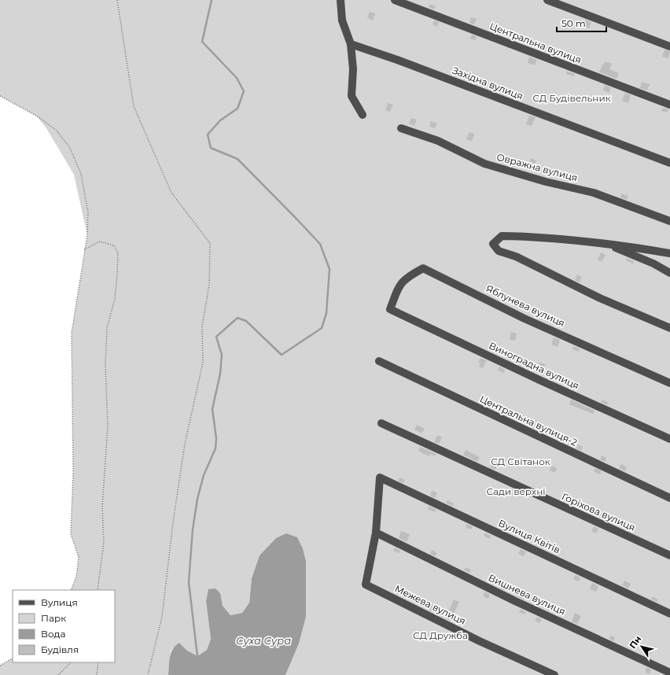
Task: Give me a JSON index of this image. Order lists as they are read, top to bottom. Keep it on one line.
{"streets":{"lane":["Центральна вулиця","Західна вулиця","Овражна вулиця","Яблунева вулиця","Виноградна вулиця","Центральна вулиця-2","Горіхова вулиця","Вулиця Квітів","Вишнева вулиця","Межева вулиця"]},"crossings":[["Яблунева вулиця","Виноградна вулиця"],["Вулиця Квітів","Вишнева вулиця"],["Вулиця Квітів","Межева вулиця"],["Вишнева вулиця","Межева вулиця"]],"water":["Суха Сура"],"parks":["СД Будівельник","СД Світанок","Сади верхні","СД Дружба"],"legend":["Вулиця","Парк","Вода","Будівля"],"scale_bar":"50 m","north":"top left"}
